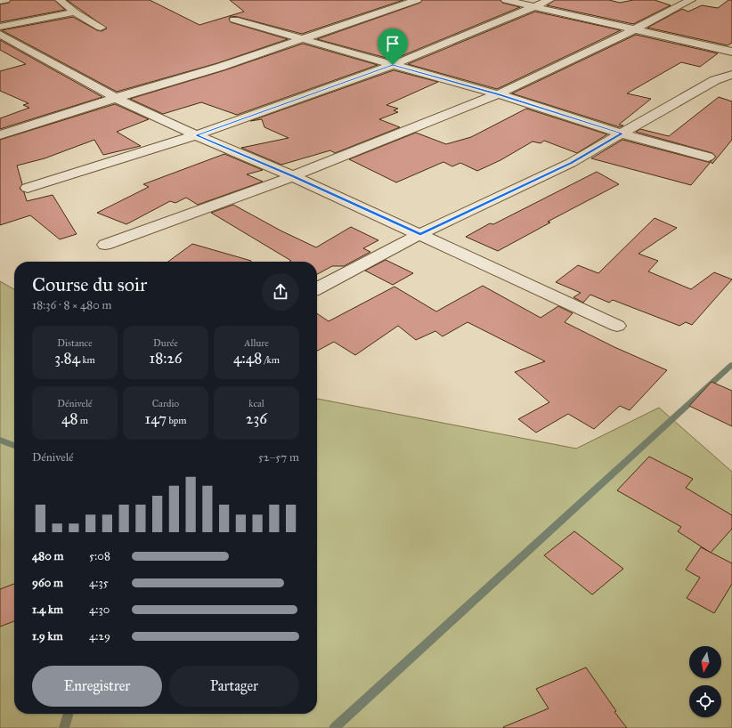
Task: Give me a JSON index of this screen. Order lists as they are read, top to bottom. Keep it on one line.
{"north":"bottom","page":{"heading":["Course du soir","18:36 · 8 × 480 m"],"stats":[["Distance","3.84 km"],["Durée","18:26"],["Allure","4:48 /km"],["Dénivelé","48 m"],["Cardio","147 bpm"],["kcal","236"]],"chart":["Dénivelé","52–57 m"],"list":[{"name":"480 m","note":"5:08"},{"name":"960 m","note":"4:35"},{"name":"1.4 km","note":"4:30"},{"name":"1.9 km","note":"4:29"}],"buttons":["Enregistrer","Partager"]}}
